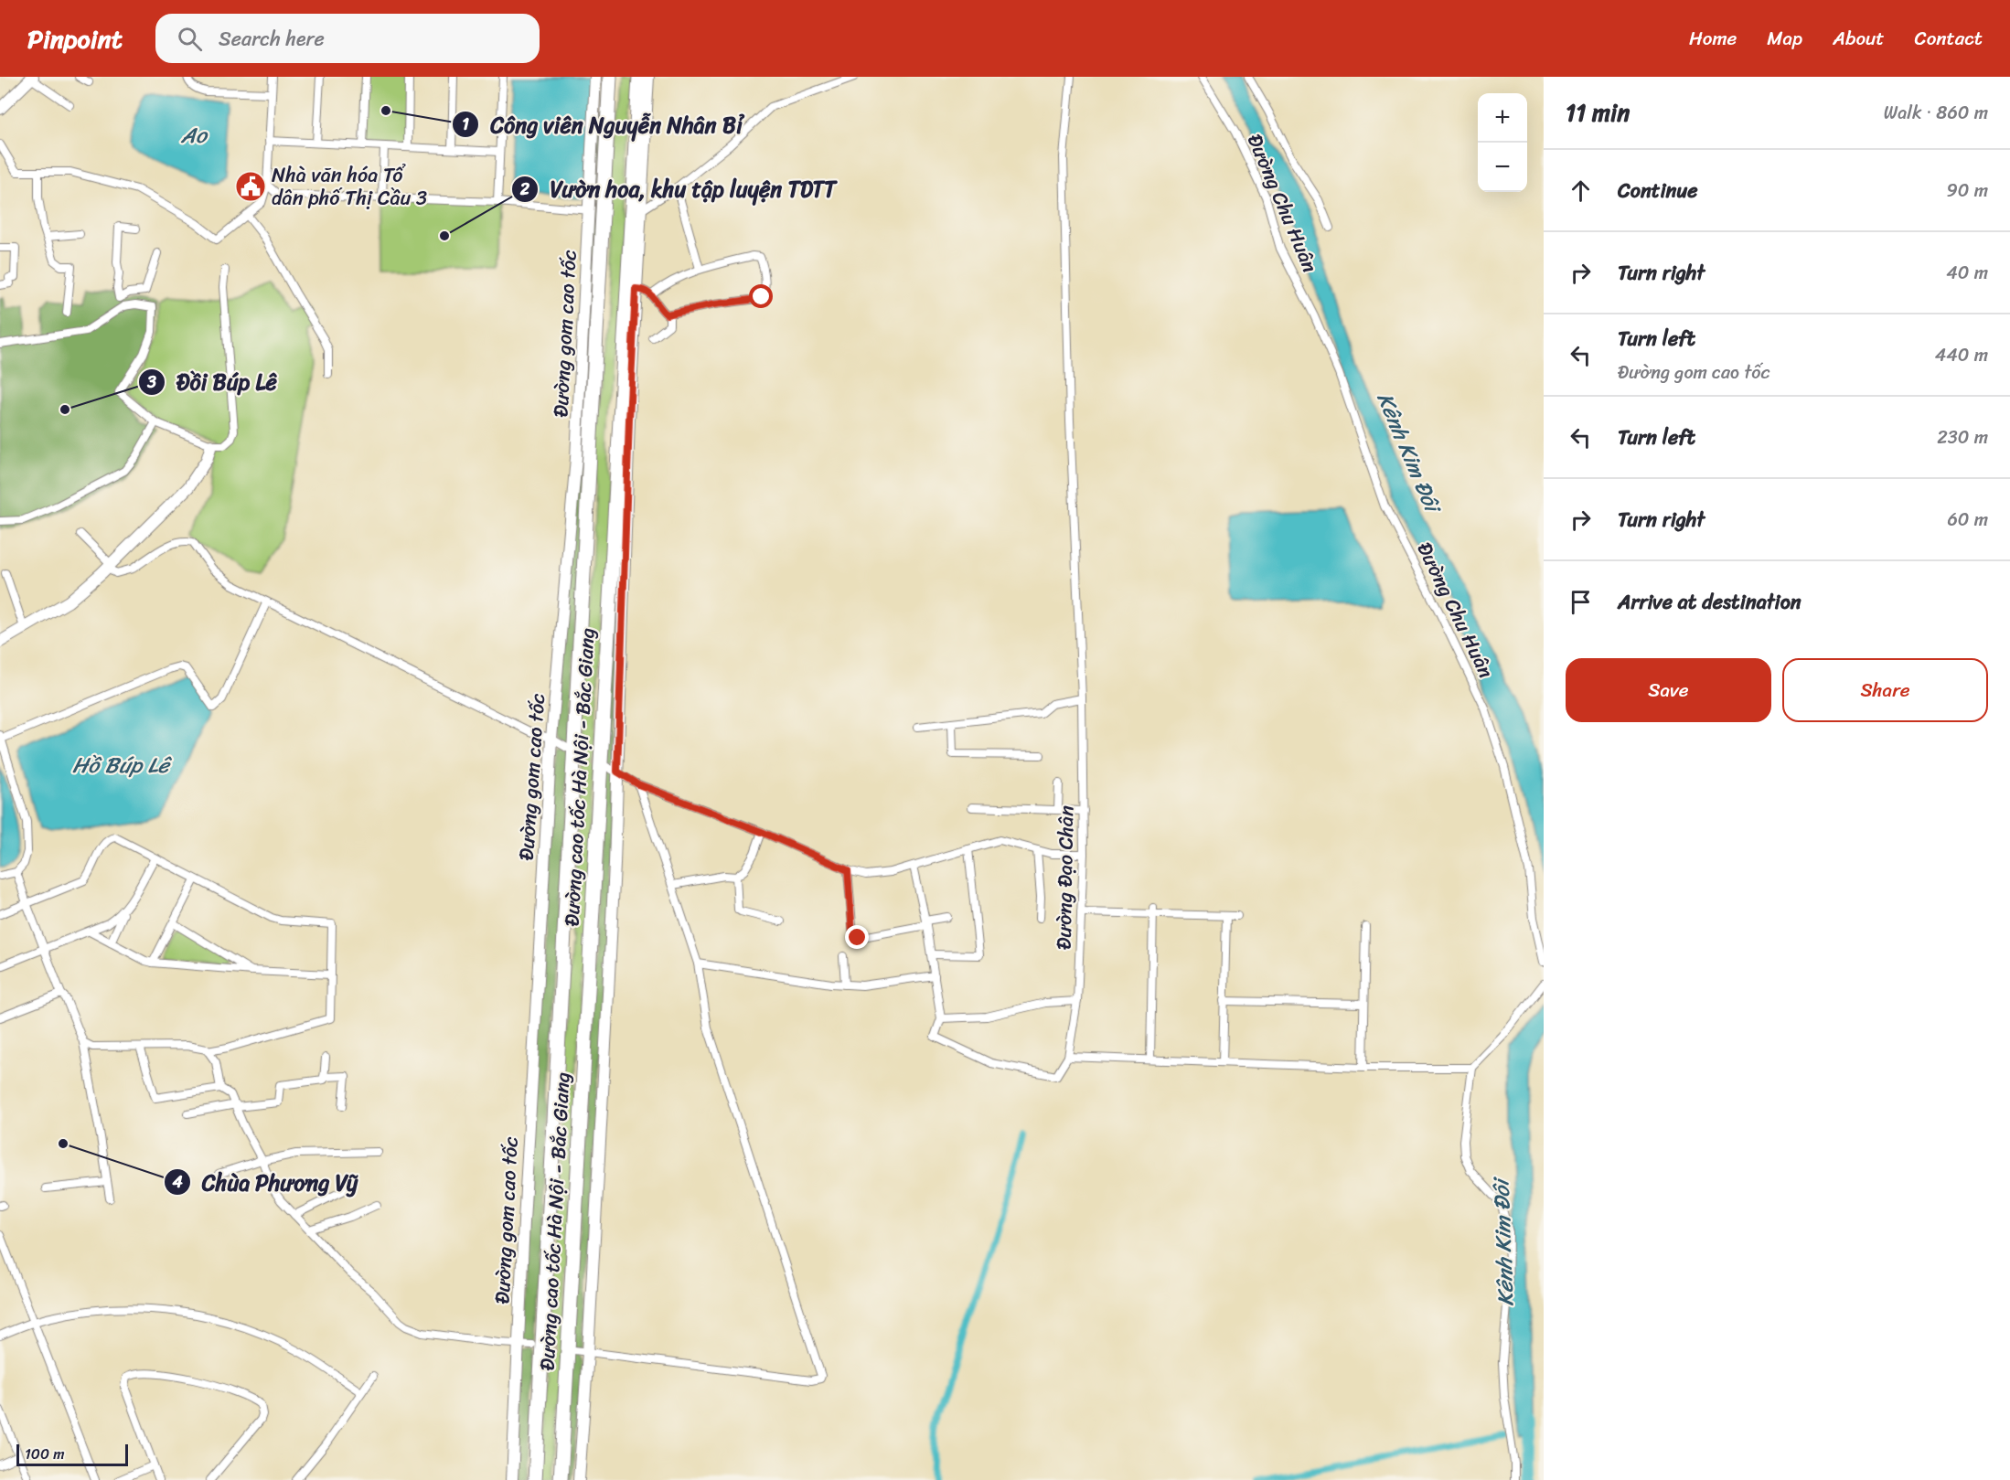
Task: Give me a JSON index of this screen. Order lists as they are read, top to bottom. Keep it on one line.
{"streets":{"highway":["Đường cao tốc Hà Nội - Bắc Giang"],"main road":["Đường gom cao tốc"],"street":["Đường Chu Huân","Đường Đạo Chân"]},"water":["Ao","Kênh Kim Đôi","Hồ Búp Lê"],"places":{"other":["Công viên Nguyễn Nhân Bỉ","Vườn hoa, khu tập luyện TDTT","Đồi Búp Lê","Chùa Phương Vỹ"],"public building":["Nhà văn hóa Tổ dân phố Thị Cầu 3"]},"scale_bar":"100 m","page":{"header":"Pinpoint","search":"Search here","nav":["Home","Map","About","Contact"],"heading":["11 min","Walk · 860 m"],"map_buttons":["+","−"],"list":[["Continue","90 m"],["Turn right","40 m"],["Turn left","Đường gom cao tốc","440 m"],["Turn left","230 m"],["Turn right","60 m"],"Arrive at destination"],"buttons":["Save","Share"],"scale":"100 m"}}
